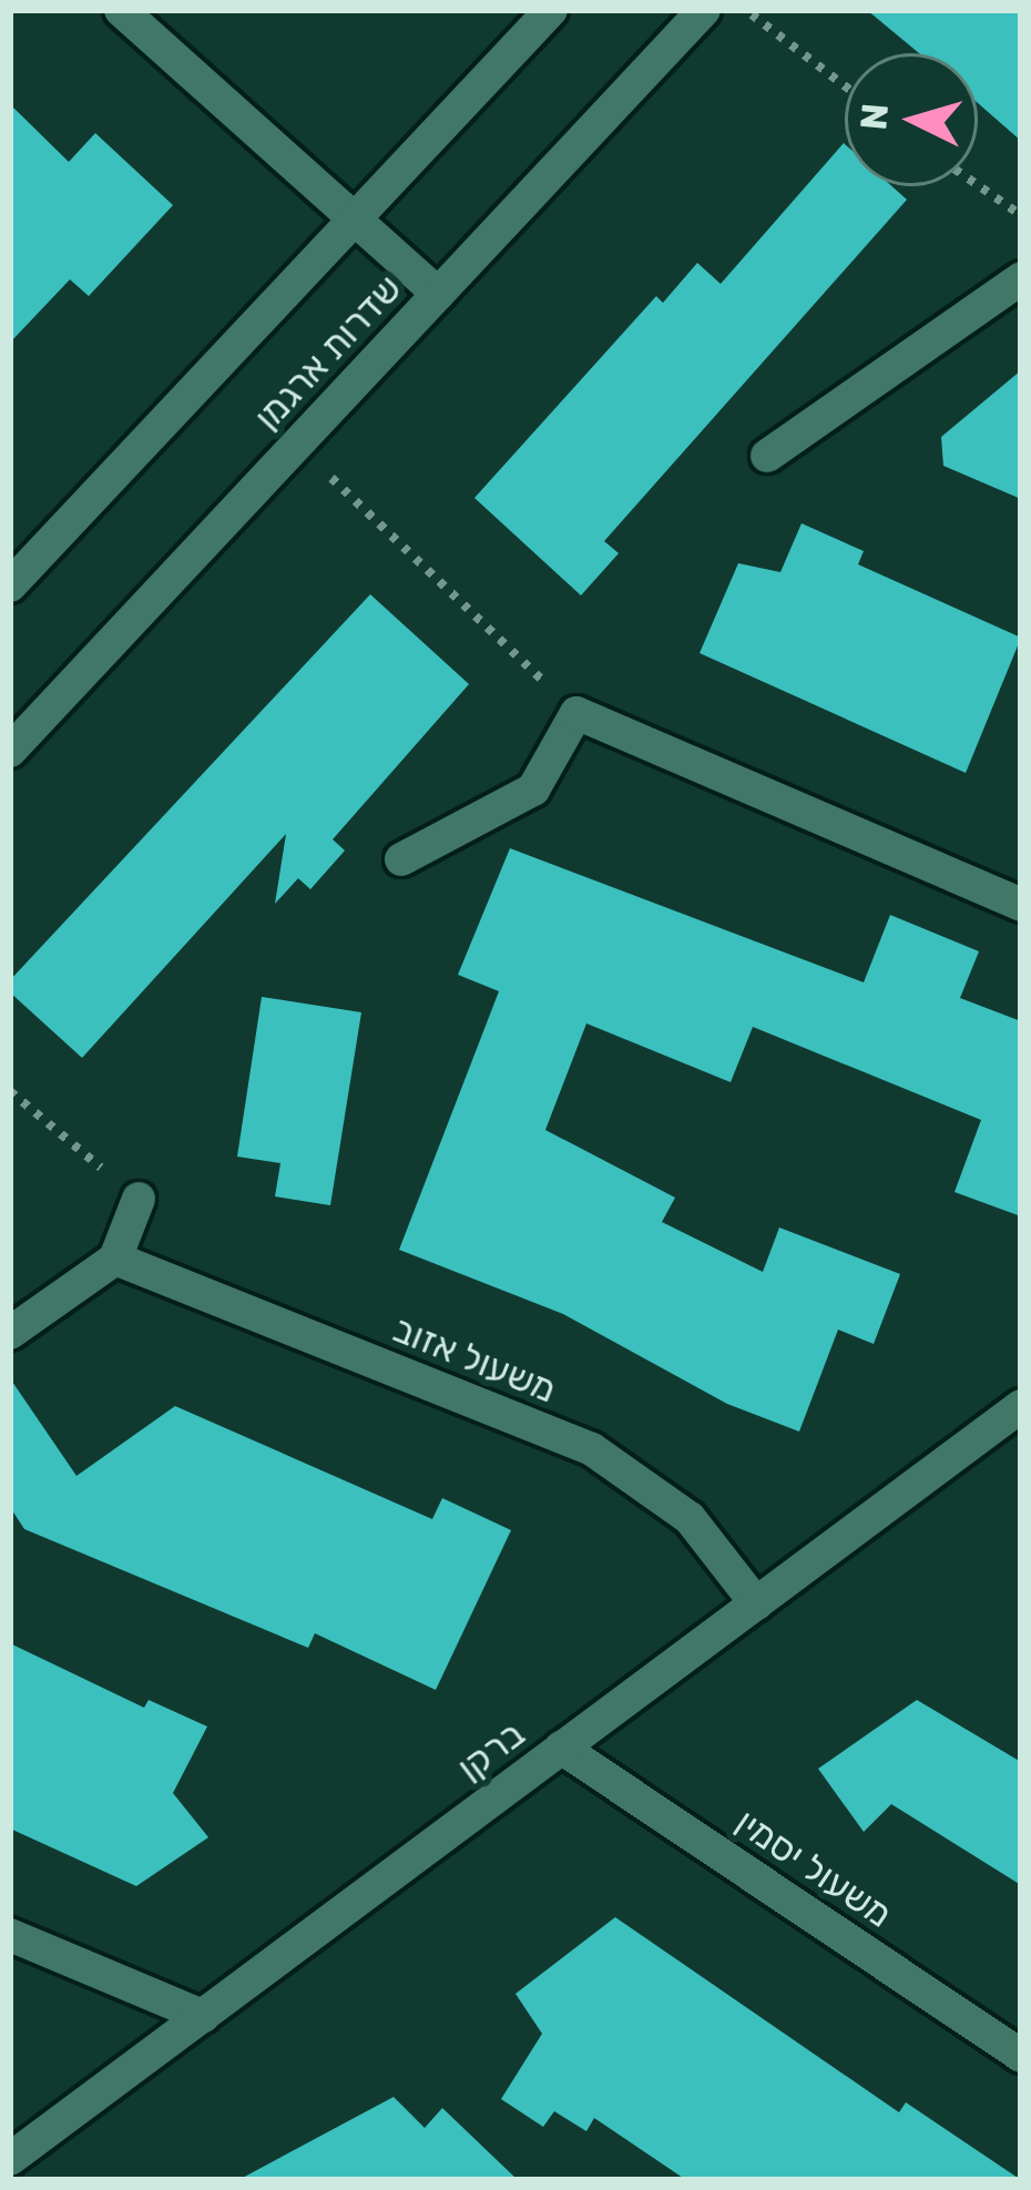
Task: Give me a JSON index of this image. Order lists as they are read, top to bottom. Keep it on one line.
{"streets":{"street":["שדרות ארגמן","משעול אזוב","ברקן","משעול יסמין"]},"crossings":[["משעול אזוב","ברקן"],["ברקן","משעול יסמין"]],"north":"left"}
